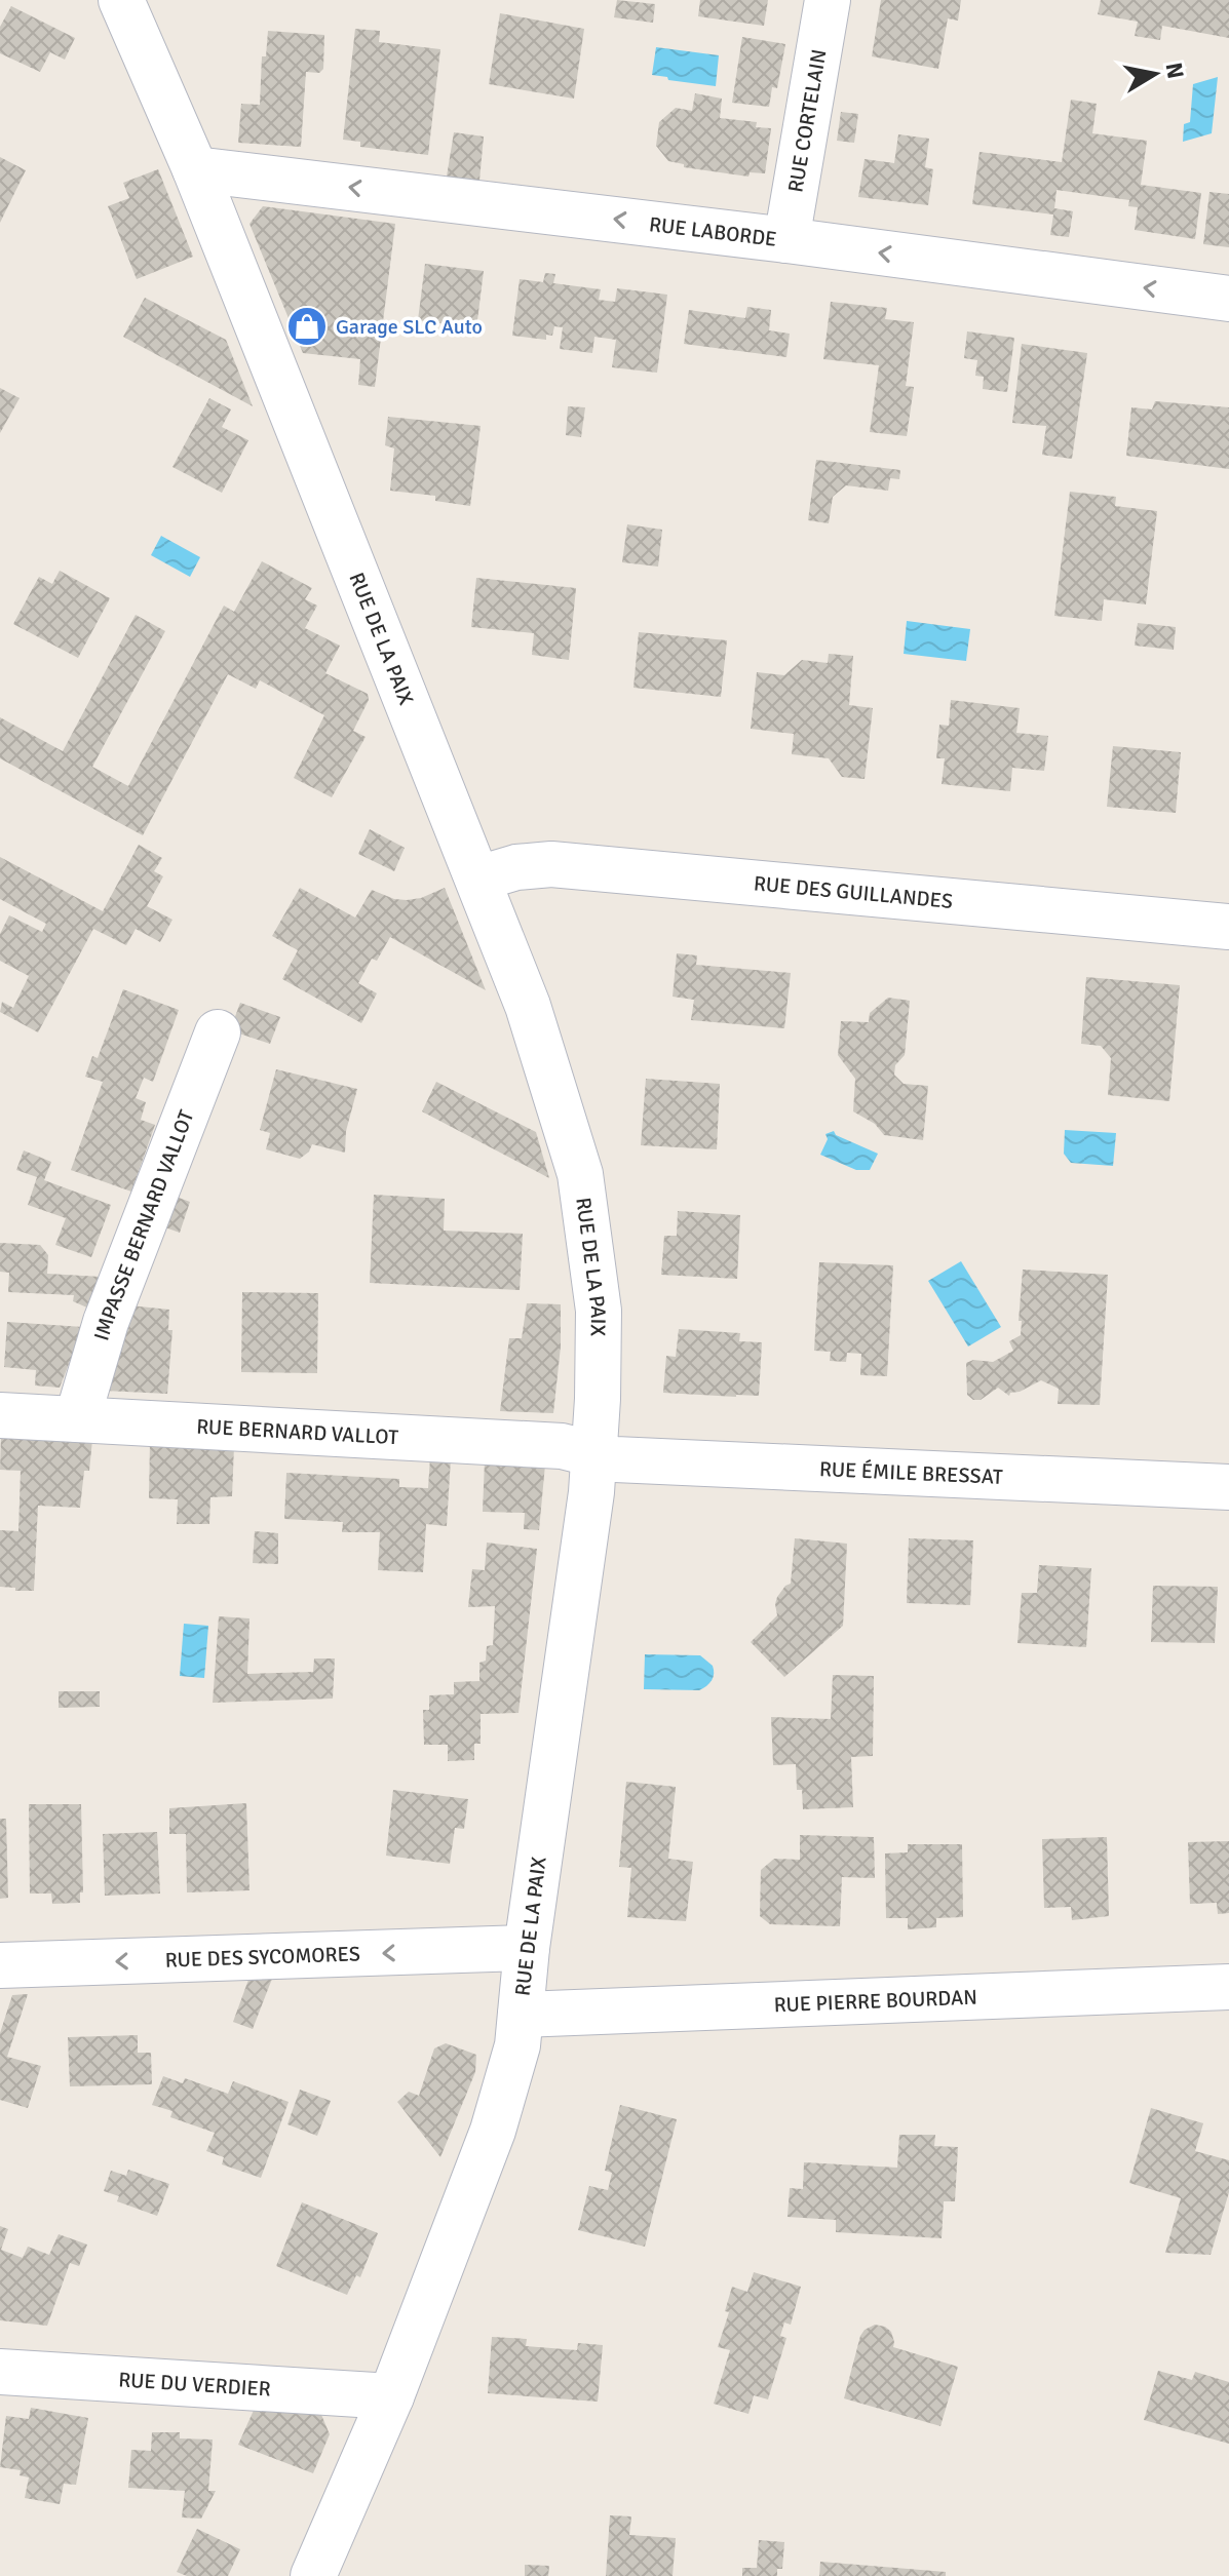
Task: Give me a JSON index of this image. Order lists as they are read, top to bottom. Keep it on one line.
{"streets":{"street":["RUE CORTELAIN","RUE LABORDE","RUE DE LA PAIX","RUE DES GUILLANDES","IMPASSE BERNARD VALLOT","RUE BERNARD VALLOT","RUE ÉMILE BRESSAT","RUE DES SYCOMORES","RUE PIERRE BOURDAN","RUE DU VERDIER"]},"crossings":[["RUE CORTELAIN","RUE LABORDE"],["RUE LABORDE","RUE DE LA PAIX"],["RUE DE LA PAIX","RUE DES GUILLANDES"],["RUE DE LA PAIX","RUE BERNARD VALLOT"],["RUE DE LA PAIX","RUE ÉMILE BRESSAT"],["RUE DE LA PAIX","RUE DES SYCOMORES"],["RUE DE LA PAIX","RUE PIERRE BOURDAN"],["RUE DE LA PAIX","RUE DU VERDIER"],["IMPASSE BERNARD VALLOT","RUE BERNARD VALLOT"],["RUE BERNARD VALLOT","RUE ÉMILE BRESSAT"]],"one_way":["RUE LABORDE","RUE DES SYCOMORES"],"places":{"shop":["Garage SLC Auto"]},"north":"right"}
